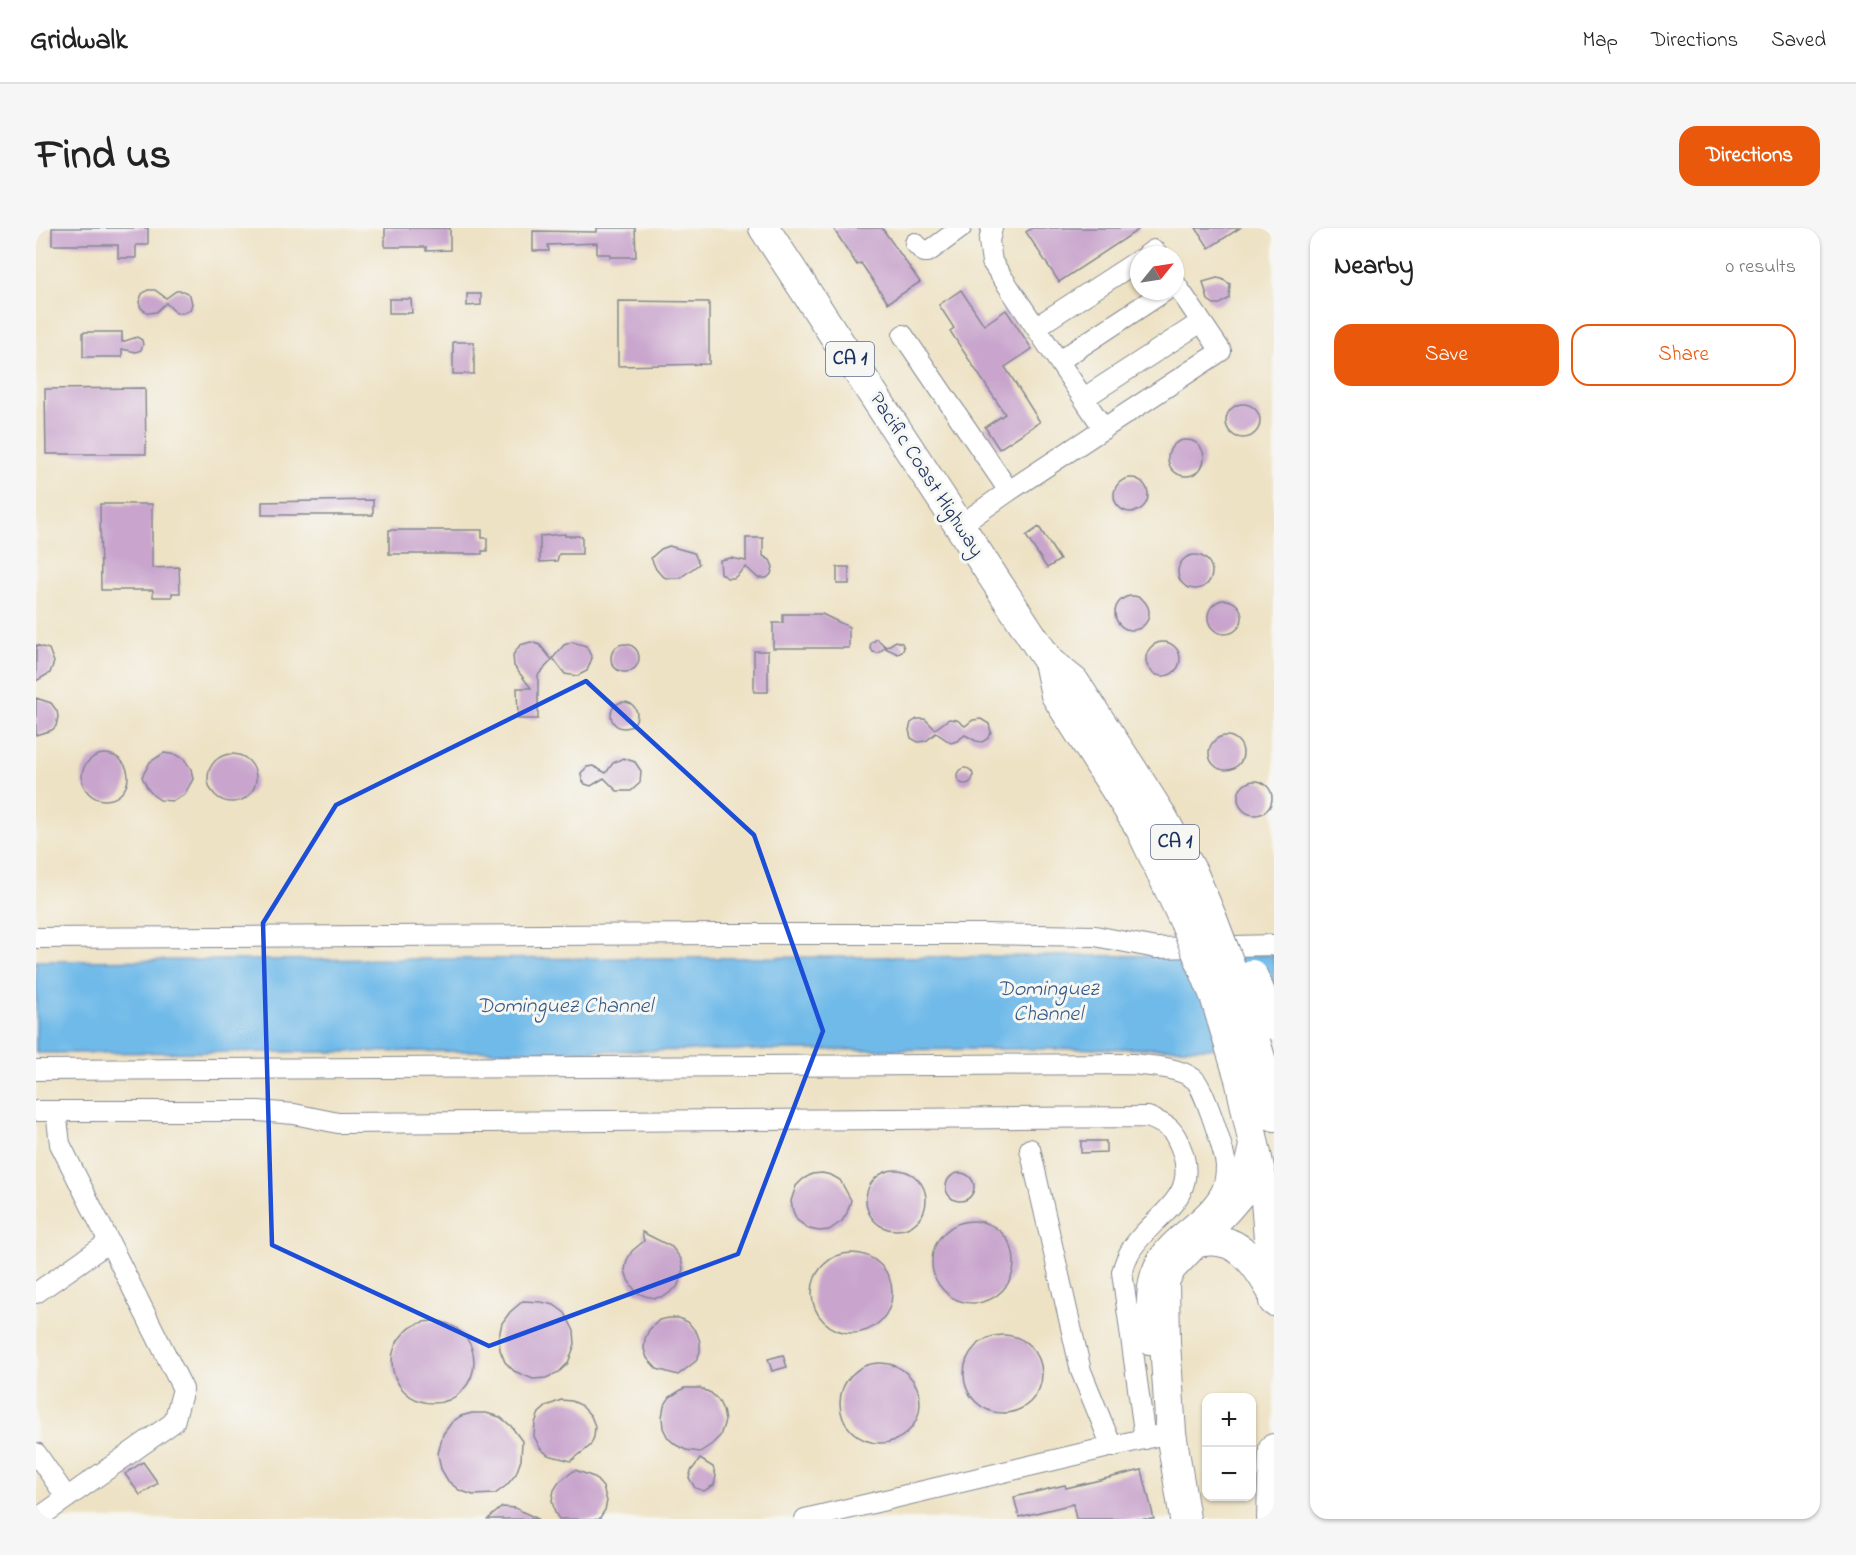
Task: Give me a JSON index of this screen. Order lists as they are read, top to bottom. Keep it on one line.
{"streets":{"highway":["CA 1","Pacific Coast Highway"]},"water":["Dominguez Channel"],"north":"top right","page":{"header":"Gridwalk","nav":["Map","Directions","Saved"],"title":"Find us","buttons":["Directions",["Save","Share"]],"heading":["Nearby","0 results"],"map_buttons":["+","−"]}}
